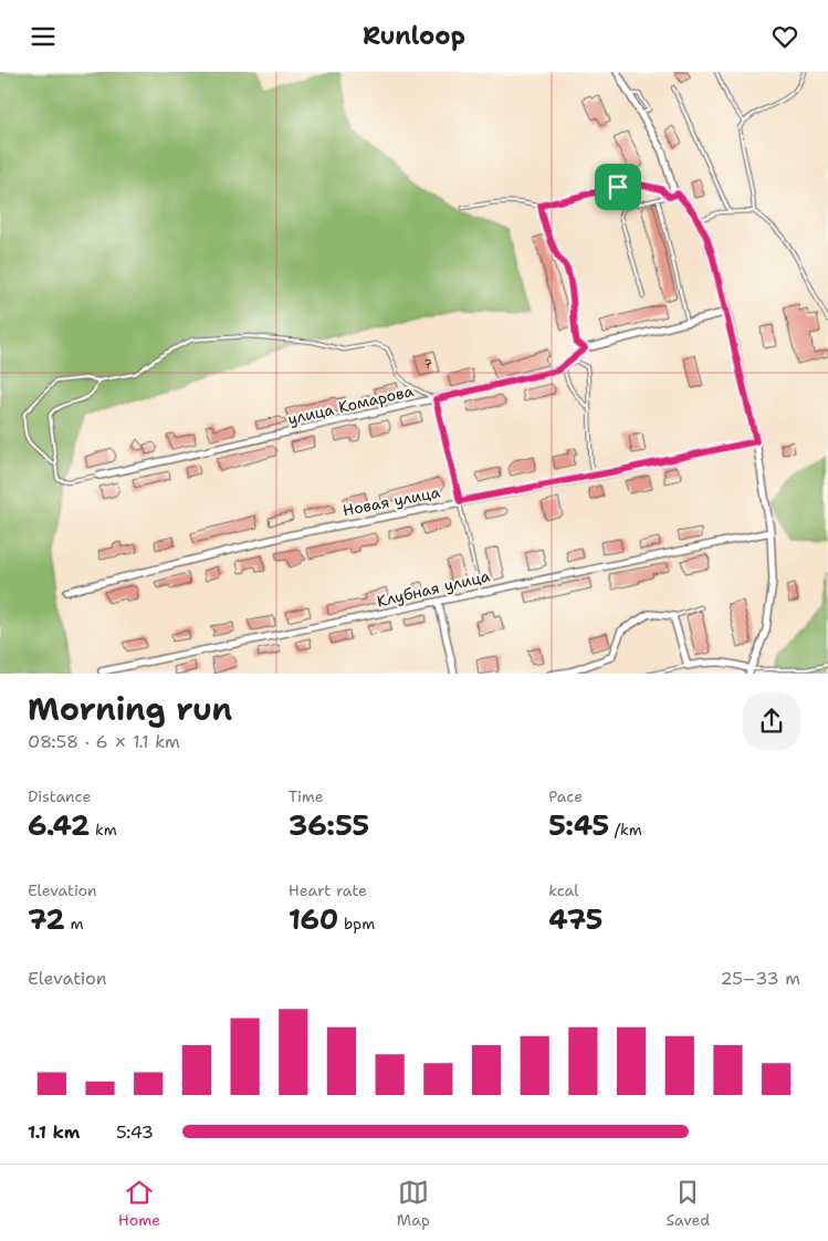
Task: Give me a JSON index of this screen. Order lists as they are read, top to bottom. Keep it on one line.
{"streets":{"street":["улица Комарова","Новая улица","Клубная улица"]},"house_numbers":["7"],"page":{"header":"Runloop","heading":["Morning run","08:58 · 6 × 1.1 km"],"stats":[["Distance","6.42 km"],["Time","36:55"],["Pace","5:45 /km"],["Elevation","72 m"],["Heart rate","160 bpm"],["kcal","475"]],"chart":["Elevation","25–33 m"],"list":[{"name":"1.1 km","note":"5:43"}],"tabs":["Home","Map","Saved"]}}
